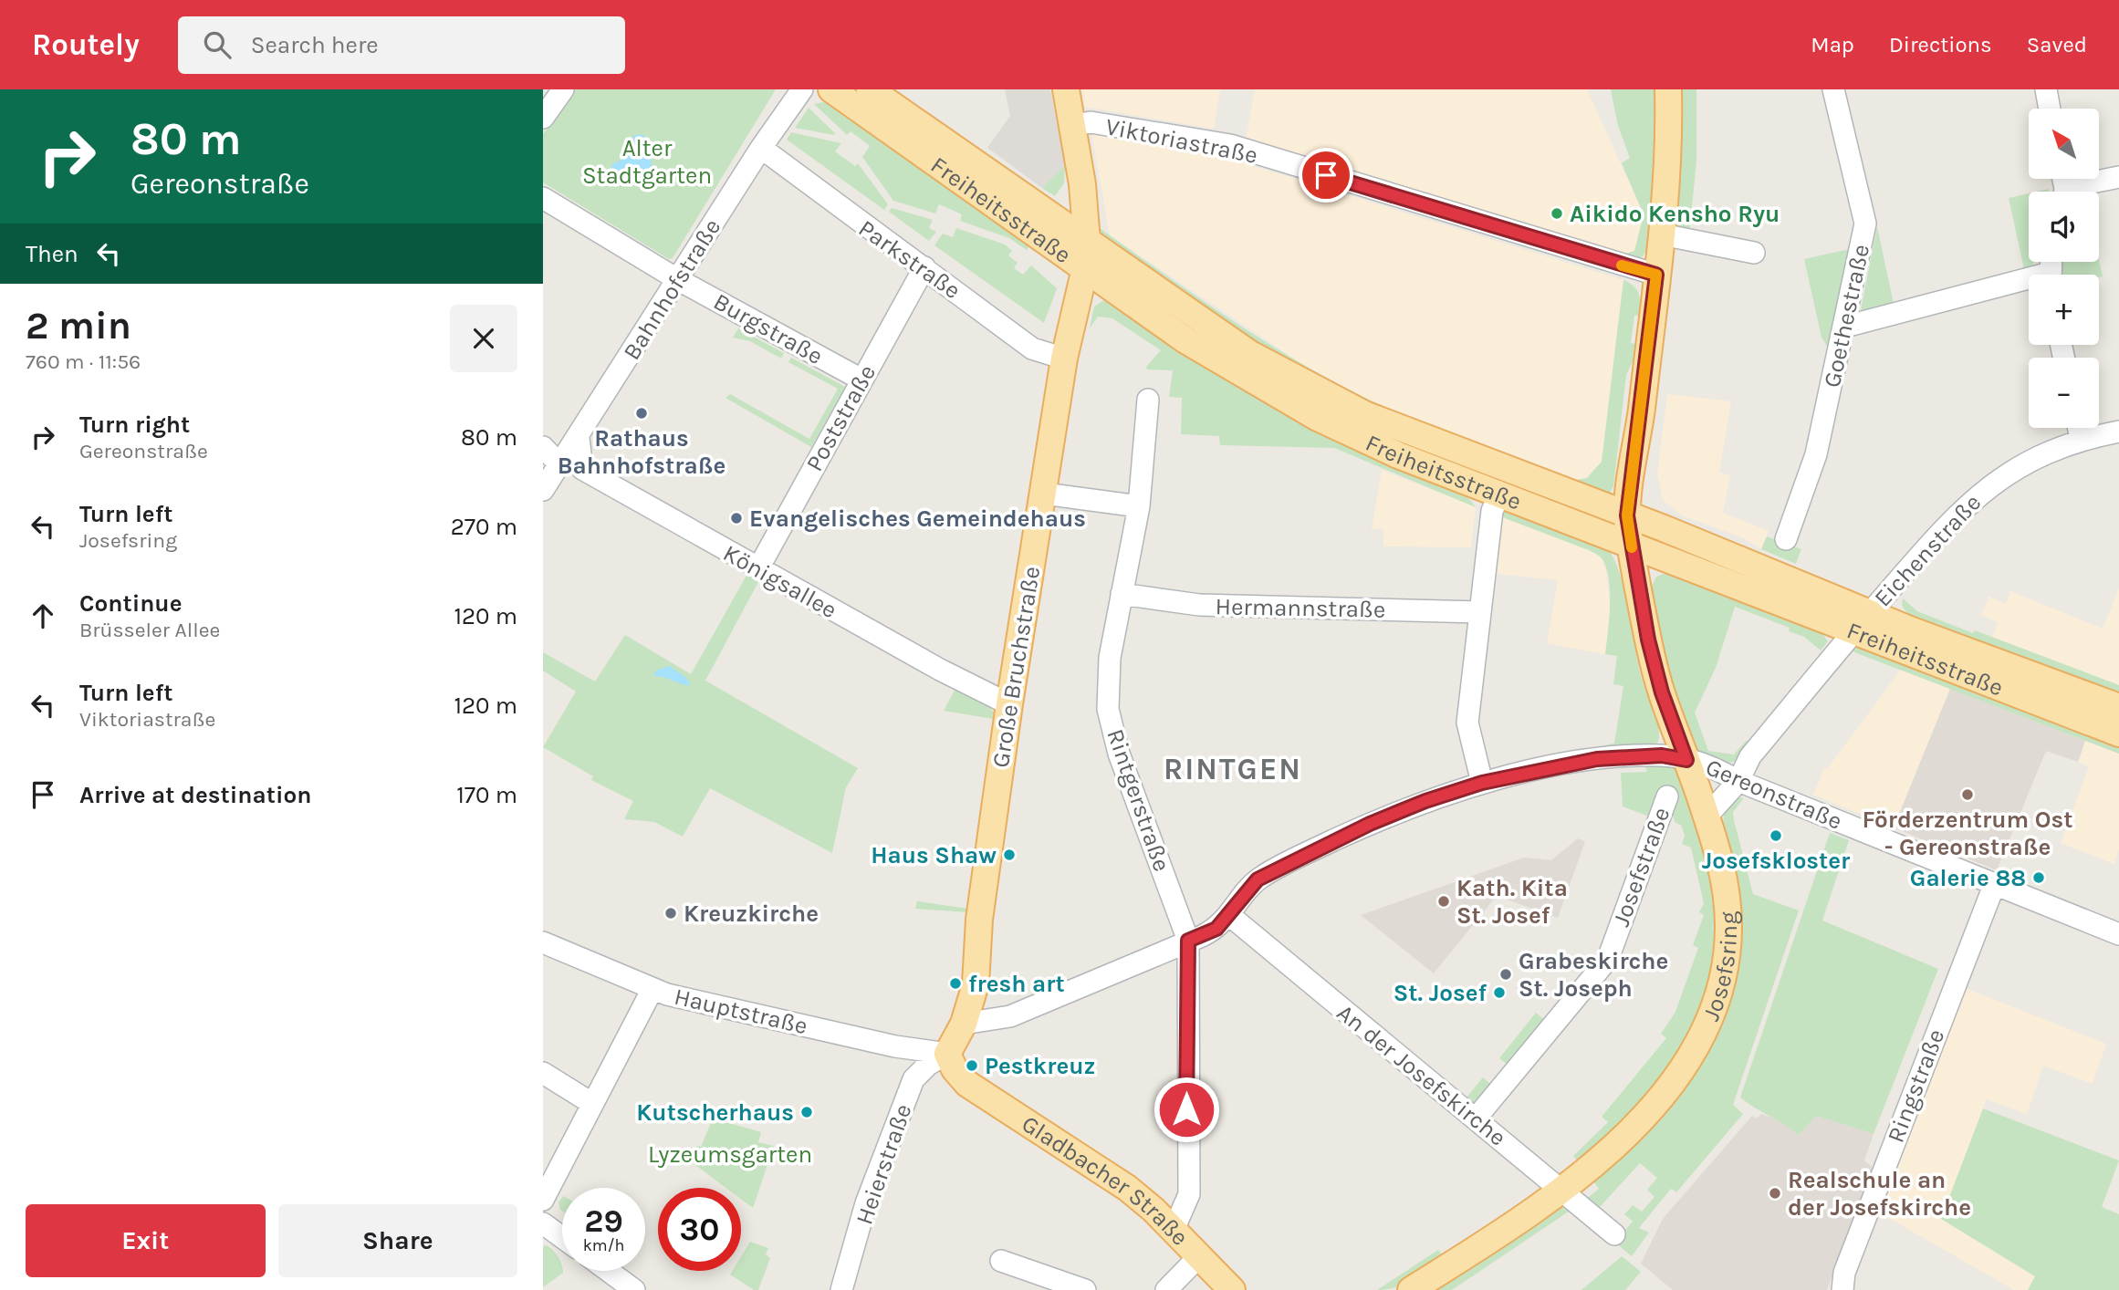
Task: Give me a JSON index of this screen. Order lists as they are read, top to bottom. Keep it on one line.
{"streets":{"main road":["Freiheitsstraße","Große Bruchstraße","Josefsring","Gladbacher Straße"],"street":["Viktoriastraße","Parkstraße","Bahnhofstraße","Goethestraße","Burgstraße","Poststraße","Eichenstraße","Königsallee","Hermannstraße","Gereonstraße","Rintgerstraße","Josefstraße","Hauptstraße","An der Josefskirche","Ringstraße","Heierstraße"]},"crossings":[["Viktoriastraße","Große Bruchstraße"],["Viktoriastraße","Josefsring"],["Freiheitsstraße","Eichenstraße"],["Freiheitsstraße","Große Bruchstraße"],["Freiheitsstraße","Josefsring"],["Parkstraße","Bahnhofstraße"],["Parkstraße","Poststraße"],["Parkstraße","Große Bruchstraße"],["Bahnhofstraße","Burgstraße"],["Bahnhofstraße","Königsallee"],["Burgstraße","Poststraße"],["Poststraße","Königsallee"],["Eichenstraße","Gereonstraße"],["Eichenstraße","Josefsring"],["Königsallee","Große Bruchstraße"],["Hermannstraße","Rintgerstraße"],["Große Bruchstraße","Gereonstraße"],["Große Bruchstraße","Hauptstraße"],["Große Bruchstraße","Heierstraße"],["Große Bruchstraße","Gladbacher Straße"],["Gereonstraße","Rintgerstraße"],["Gereonstraße","Josefsring"],["Gereonstraße","An der Josefskirche"],["Gereonstraße","Ringstraße"],["Rintgerstraße","Gladbacher Straße"],["Josefstraße","An der Josefskirche"],["Josefsring","An der Josefskirche"],["Hauptstraße","Heierstraße"],["Hauptstraße","Gladbacher Straße"],["Heierstraße","Gladbacher Straße"]],"districts":["RINTGEN"],"parks":["Alter Stadtgarten","Lyzeumsgarten"],"places":["Aikido Kensho Ryu","Rathaus Bahnhofstraße","Evangelisches Gemeindehaus","Förderzentrum Ost - Gereonstraße","Josefskloster","Haus Shaw","Galerie 88","Kath. Kita St. Josef","Kreuzkirche","Grabeskirche St. Joseph","fresh art","St. Josef","Pestkreuz","Kutscherhaus","Realschule an der Josefskirche"],"north":"top left","page":{"header":"Routely","search":"Search here","nav":["Map","Directions","Saved"],"turn":["80 m","Gereonstraße"],"map_buttons":["+","−"],"then":"Then","heading":["2 min","760 m · 11:56"],"list":[{"name":"Turn right","note":"Gereonstraße","value":"80 m"},{"name":"Turn left","note":"Josefsring","value":"270 m"},{"name":"Continue","note":"Brüsseler Allee","value":"120 m"},{"name":"Turn left","note":"Viktoriastraße","value":"120 m"},{"name":"Arrive at destination","value":"170 m"}],"speed":"29 km/h","limit":"30","buttons":["Exit","Share"]}}
